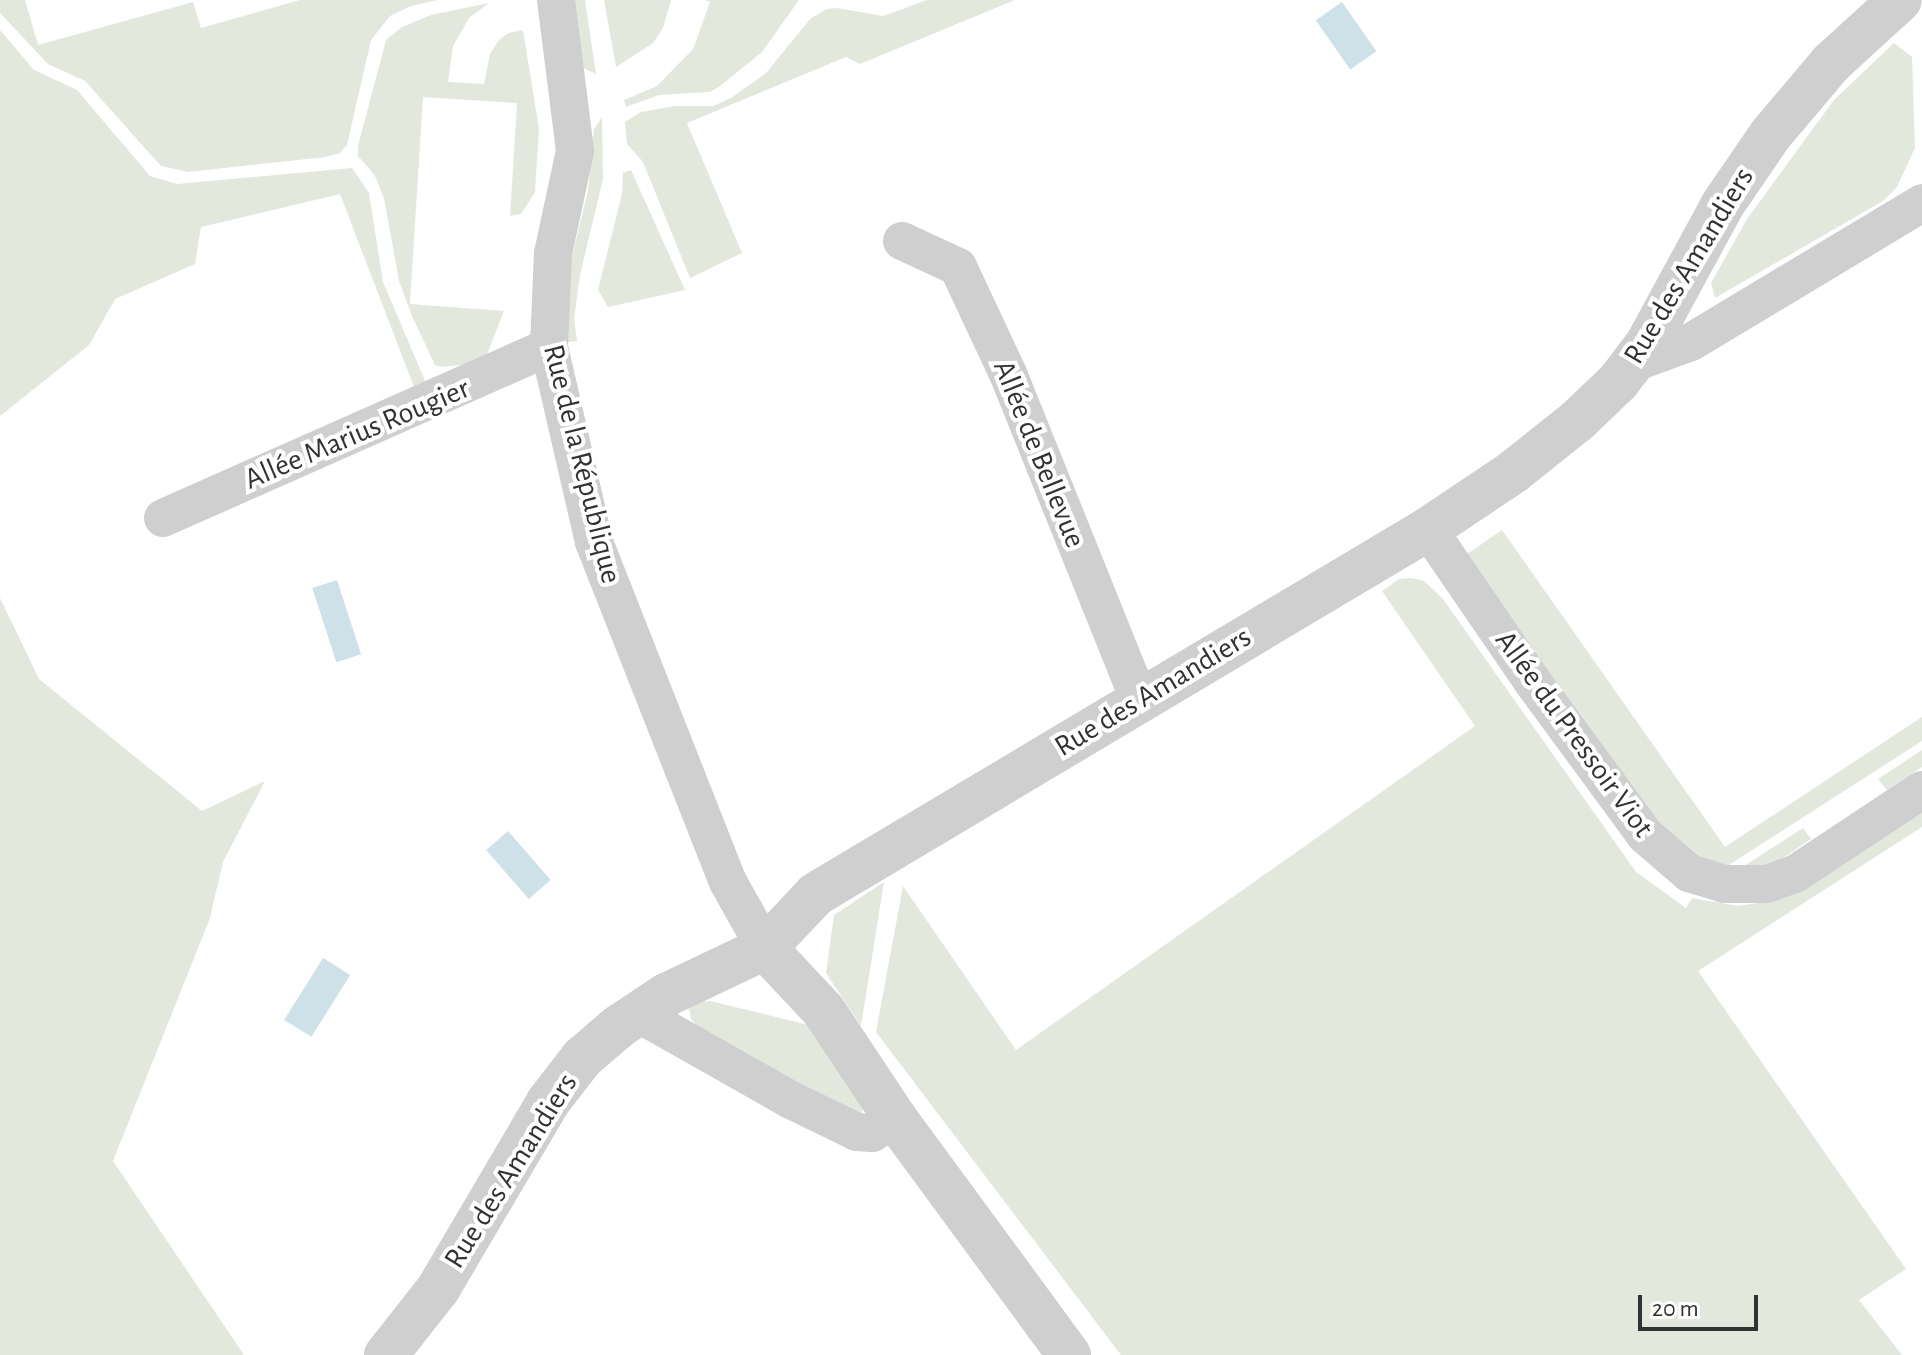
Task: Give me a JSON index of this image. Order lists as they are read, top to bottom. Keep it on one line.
{"streets":{"street":["Rue des Amandiers","Allée Marius Rougier","Allée de Bellevue","Rue de la République","Allée du Pressoir Viot"]},"crossings":[["Rue des Amandiers","Allée de Bellevue"],["Rue des Amandiers","Rue de la République"],["Rue des Amandiers","Allée du Pressoir Viot"],["Allée Marius Rougier","Rue de la République"]],"scale_bar":"20 m"}
